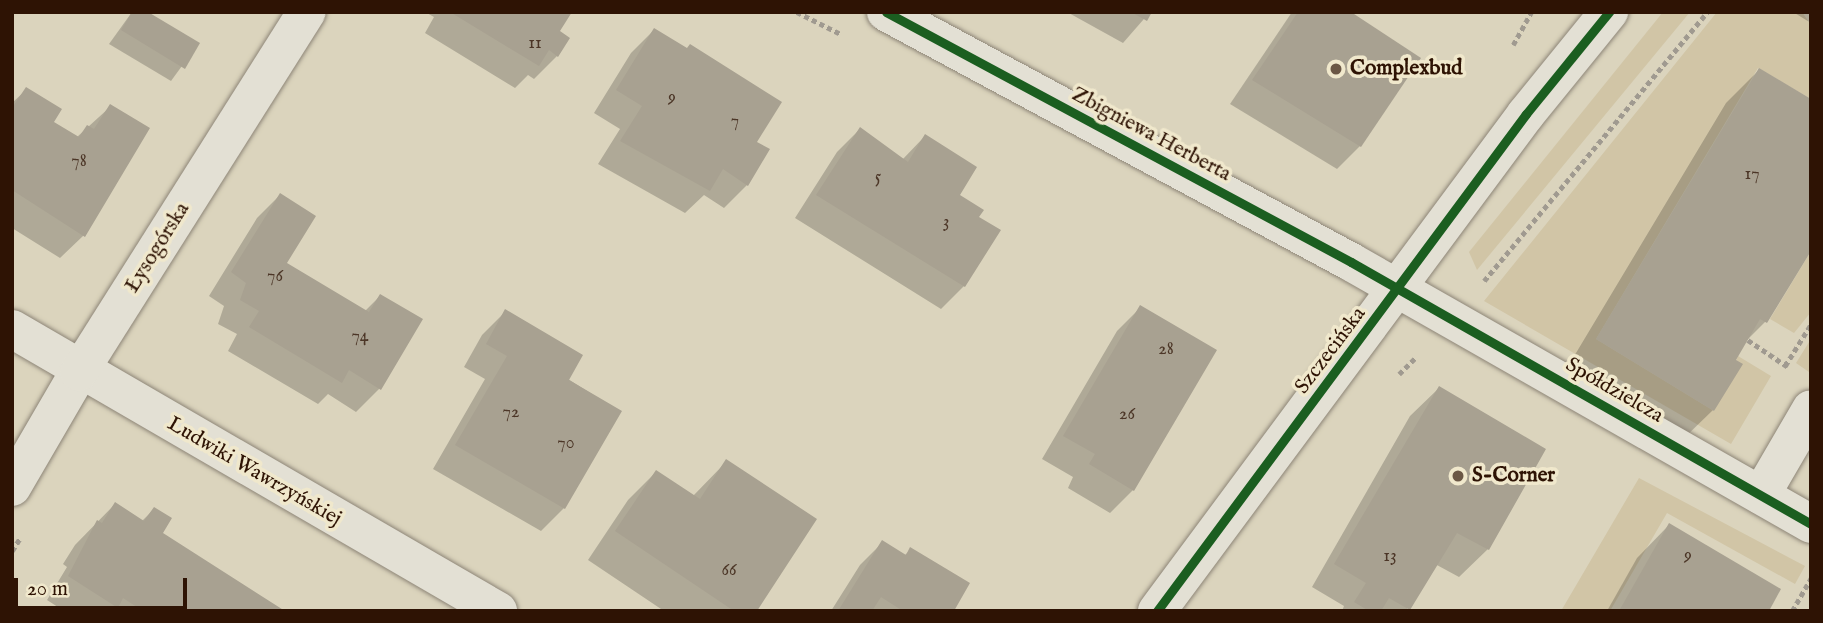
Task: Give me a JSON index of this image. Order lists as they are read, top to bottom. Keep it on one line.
{"streets":{"street":["Zbigniewa Herberta","Łysogórska","Szczecińska","Spółdzielcza","Ludwiki Wawrzyńskiej"]},"crossings":[["Zbigniewa Herberta","Szczecińska"],["Zbigniewa Herberta","Spółdzielcza"],["Łysogórska","Ludwiki Wawrzyńskiej"],["Szczecińska","Spółdzielcza"]],"places":["Complexbud","S-Corner"],"house_numbers":["11","9","7","78","17","5","3","76","74","28","72","26","70","9","13","66"],"scale_bar":"20 m"}
